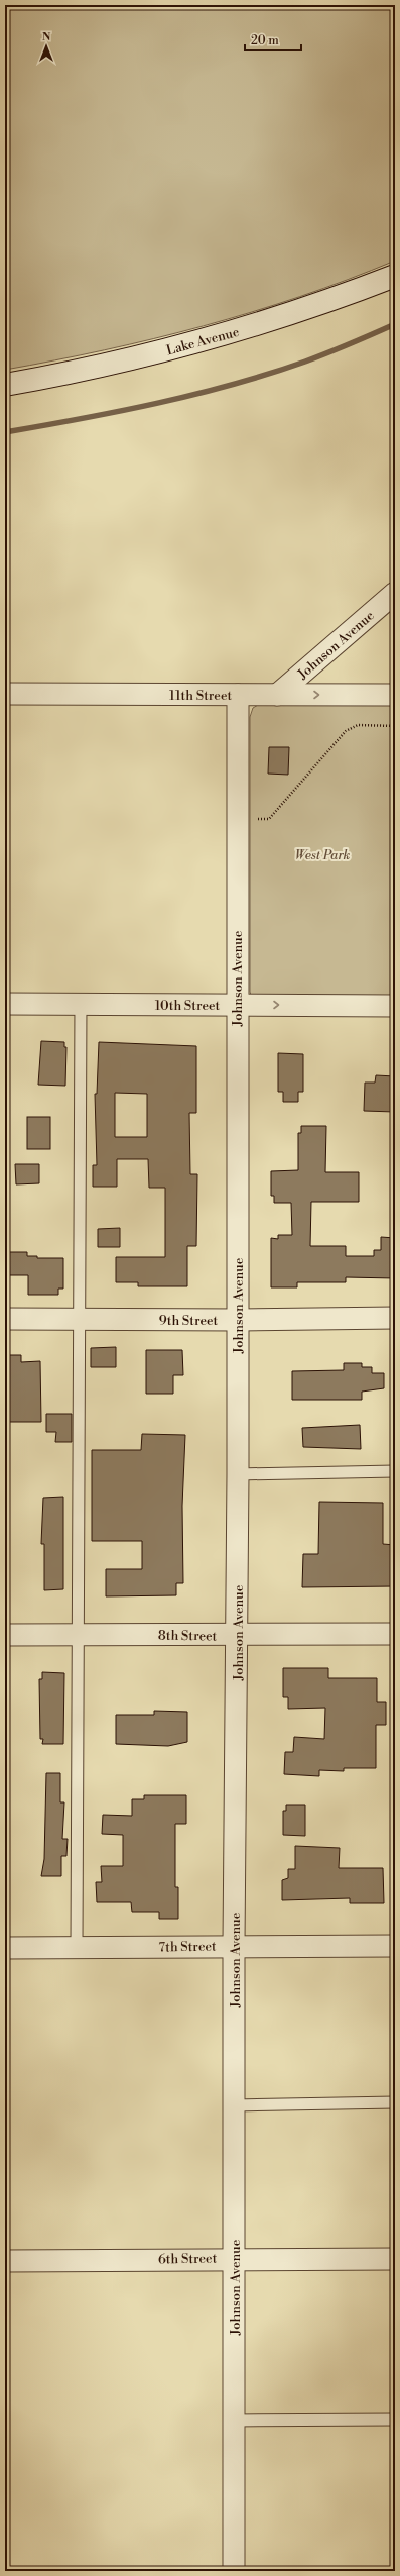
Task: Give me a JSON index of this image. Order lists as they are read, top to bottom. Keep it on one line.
{"streets":{"main road":["Lake Avenue"],"street":["Johnson Avenue","11th Street","10th Street","9th Street","8th Street","7th Street","6th Street"]},"crossings":[["Johnson Avenue","11th Street"],["Johnson Avenue","10th Street"],["Johnson Avenue","9th Street"],["Johnson Avenue","8th Street"],["Johnson Avenue","7th Street"],["Johnson Avenue","6th Street"]],"one_way":["10th Street"],"parks":["West Park"],"scale_bar":"20 m","north":"top"}
